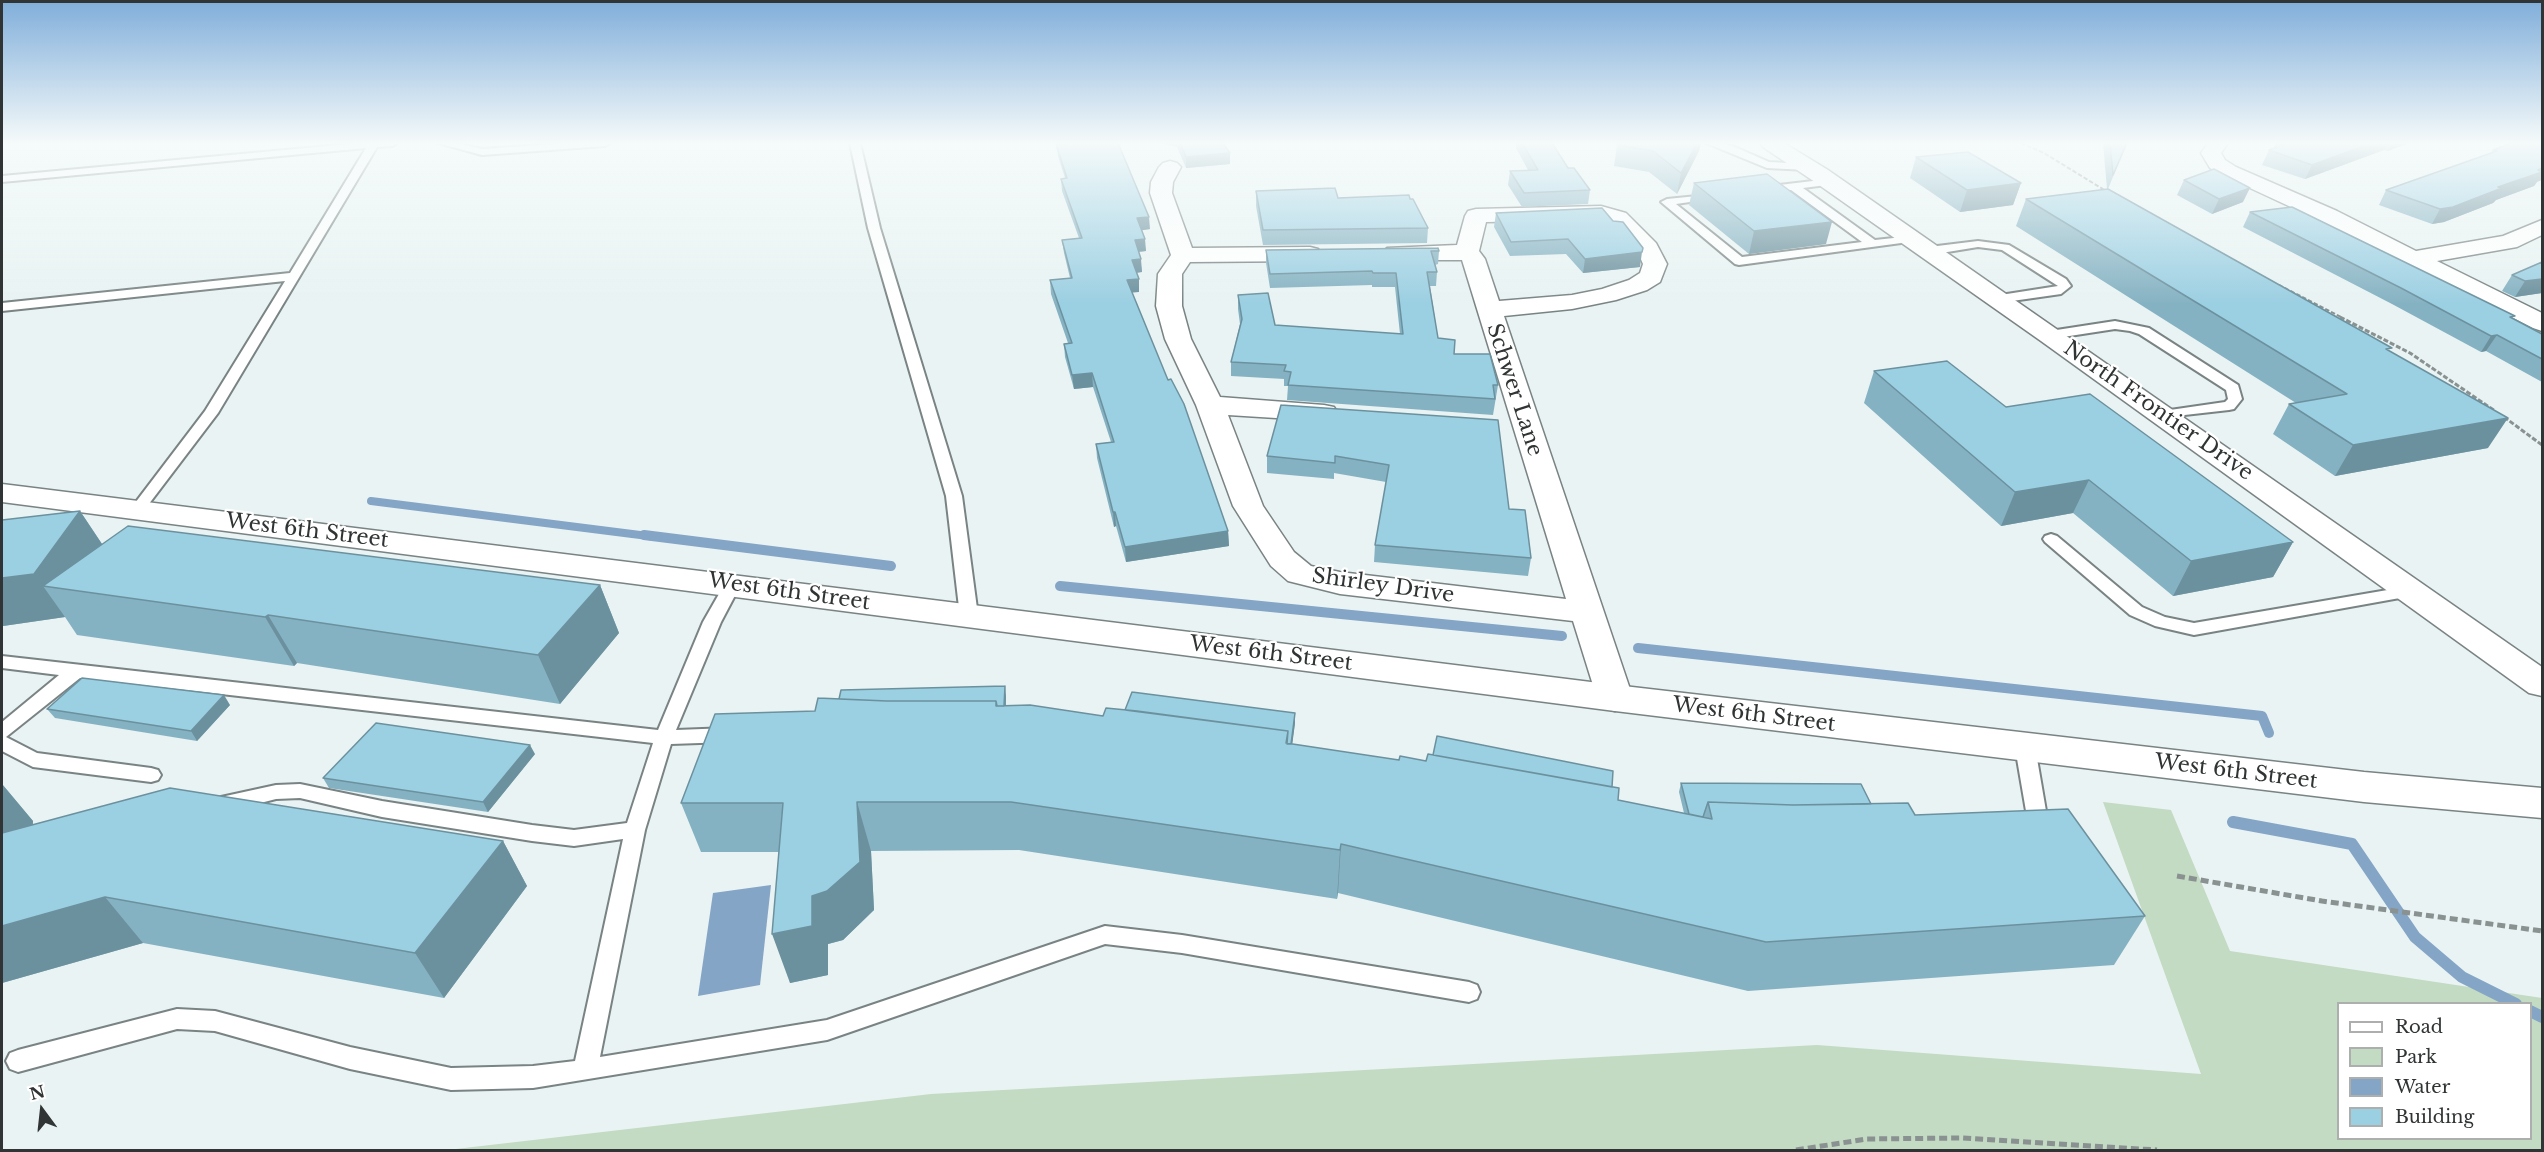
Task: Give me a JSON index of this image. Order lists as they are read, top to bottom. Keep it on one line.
{"streets":{"street":["Schwer Lane","North Frontier Drive","West 6th Street","Shirley Drive"]},"crossings":[["Schwer Lane","West 6th Street"],["Schwer Lane","Shirley Drive"]],"legend":["Road","Park","Water","Building"],"north":"top"}
